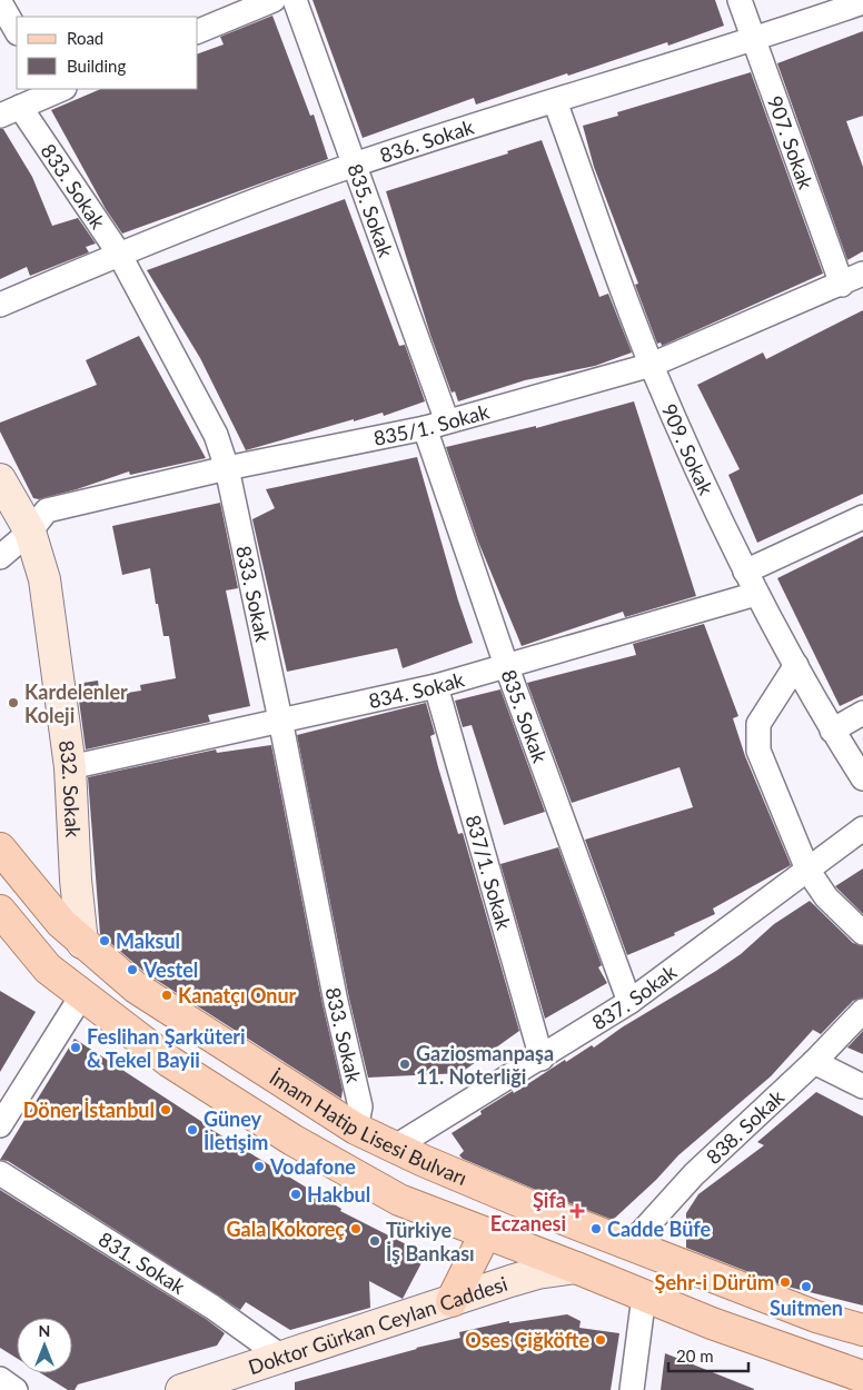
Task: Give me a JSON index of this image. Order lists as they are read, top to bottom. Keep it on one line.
{"streets":{"main road":["İmam Hatip Lisesi Bulvarı"],"street":["836. Sokak","907. Sokak","833. Sokak","835. Sokak","835/1. Sokak","909. Sokak","834. Sokak","832. Sokak","837/1. Sokak","837. Sokak","838. Sokak","831. Sokak","Doktor Gürkan Ceylan Caddesi"]},"crossings":[["836. Sokak","907. Sokak"],["836. Sokak","833. Sokak"],["836. Sokak","835. Sokak"],["836. Sokak","909. Sokak"],["907. Sokak","835/1. Sokak"],["833. Sokak","835/1. Sokak"],["833. Sokak","834. Sokak"],["833. Sokak","İmam Hatip Lisesi Bulvarı"],["835. Sokak","835/1. Sokak"],["835. Sokak","834. Sokak"],["835. Sokak","837. Sokak"],["835/1. Sokak","909. Sokak"],["835/1. Sokak","832. Sokak"],["909. Sokak","834. Sokak"],["834. Sokak","832. Sokak"],["834. Sokak","837/1. Sokak"],["832. Sokak","İmam Hatip Lisesi Bulvarı"],["837/1. Sokak","837. Sokak"],["837. Sokak","İmam Hatip Lisesi Bulvarı"],["İmam Hatip Lisesi Bulvarı","838. Sokak"],["831. Sokak","Doktor Gürkan Ceylan Caddesi"]],"places":{"other":["Kardelenler Koleji","Maksul","Vestel","Kanatçı Onur","Feslihan Şarküteri & Tekel Bayii","Gaziosmanpaşa 11. Noterliği","Döner İstanbul","Güney İletişim","Vodafone","Hakbul","Gala Kokoreç","Cadde Büfe","Türkiye İş Bankası","Şehr-i Dürüm","Suitmen","Oses Çiğköfte"],"health":["Şifa Eczanesi"]},"legend":["Road","Building"],"scale_bar":"20 m","north":"top"}
